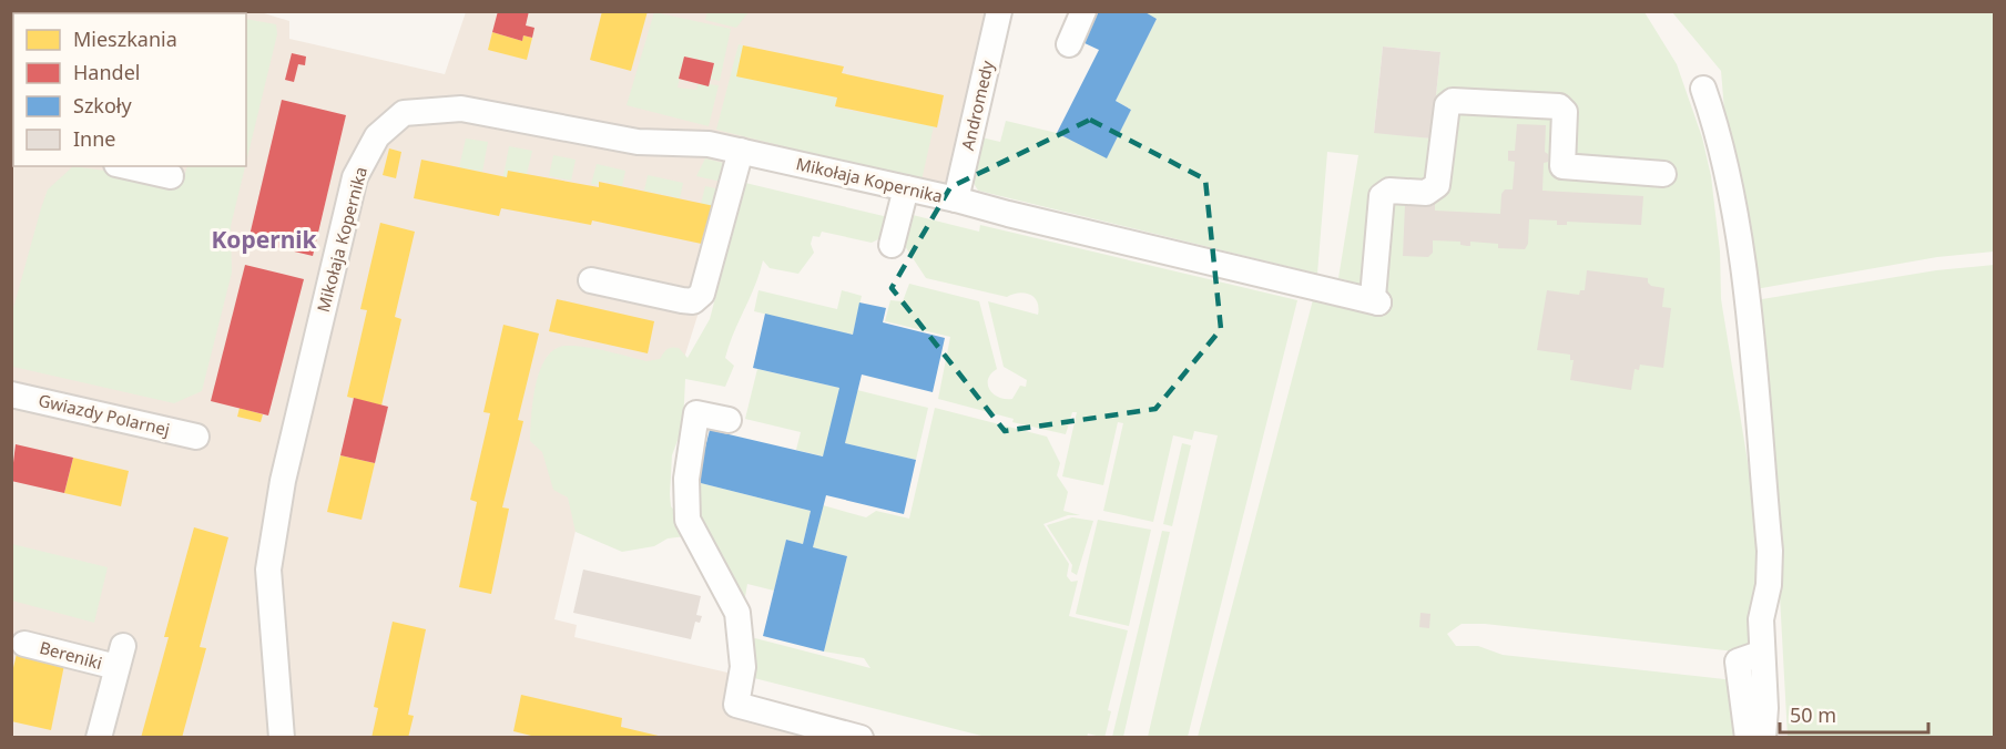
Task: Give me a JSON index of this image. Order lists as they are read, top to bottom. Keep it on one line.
{"streets":{"street":["Andromedy","Mikołaja Kopernika","Gwiazdy Polarnej","Bereniki"]},"crossings":[["Andromedy","Mikołaja Kopernika"]],"districts":["Kopernik"],"legend":["Mieszkania","Handel","Szkoły","Inne"],"scale_bar":"50 m"}
